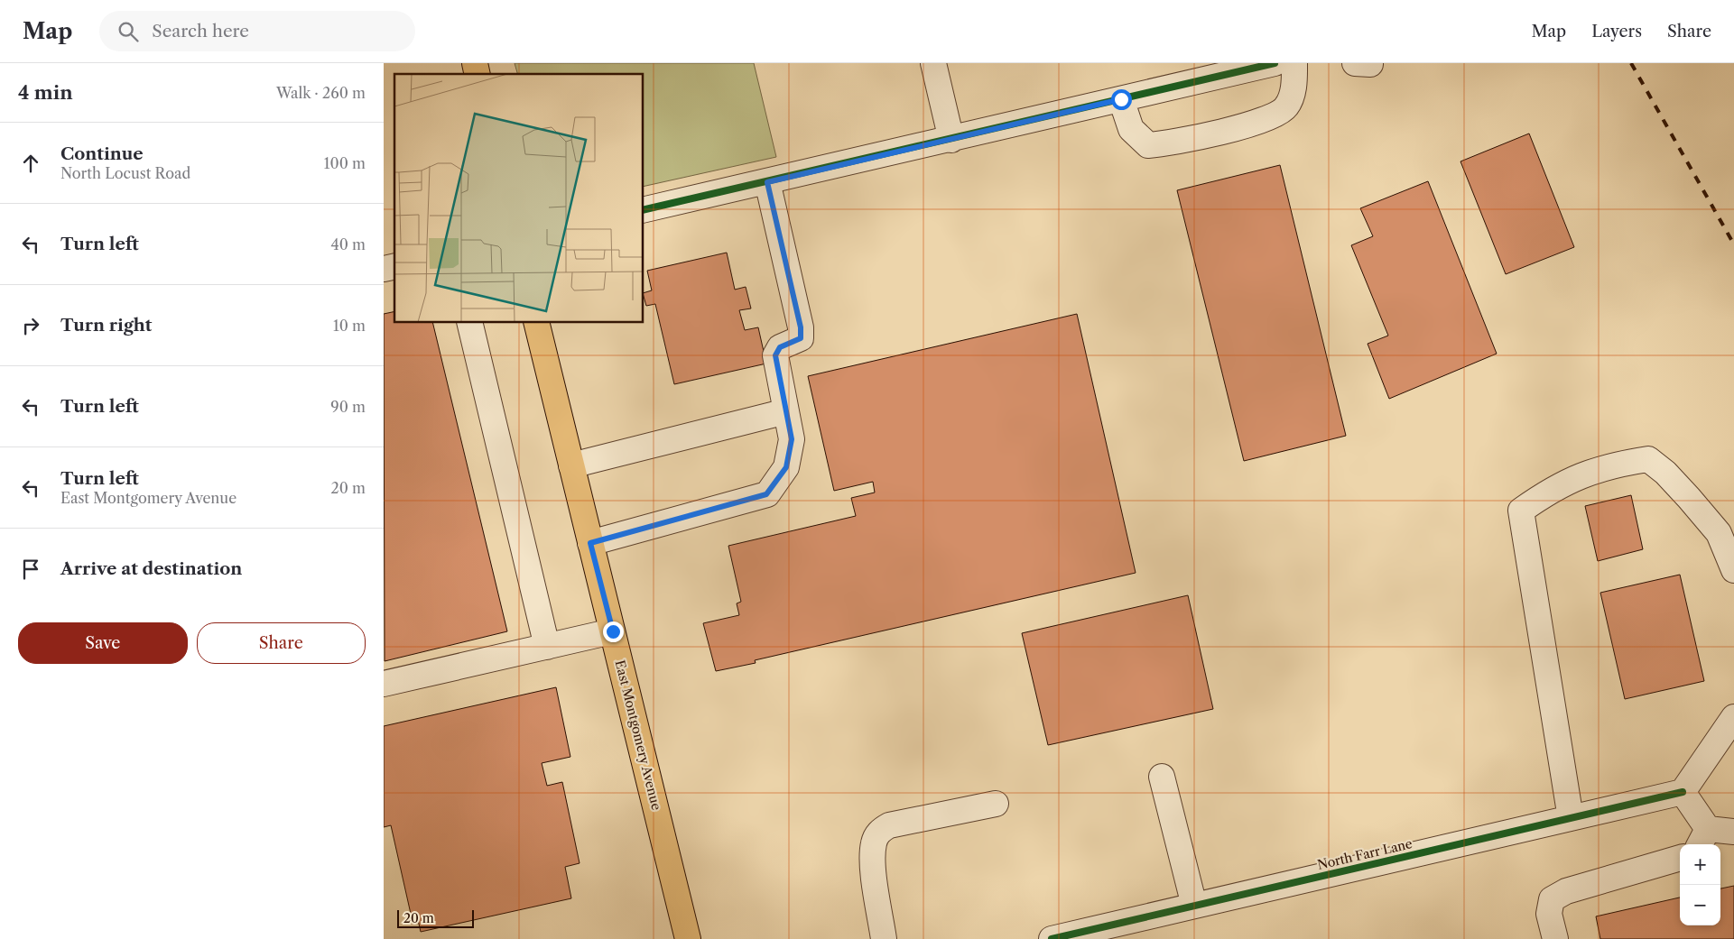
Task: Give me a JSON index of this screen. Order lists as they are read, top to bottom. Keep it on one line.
{"streets":{"main road":["East Montgomery Avenue"],"street":["North Farr Lane"]},"scale_bar":"20 m","page":{"header":"Map","search":"Search here","nav":["Map","Layers","Share"],"heading":["4 min","Walk · 260 m"],"list":[["Continue","North Locust Road","100 m"],["Turn left","40 m"],["Turn right","10 m"],["Turn left","90 m"],["Turn left","East Montgomery Avenue","20 m"],"Arrive at destination"],"buttons":["Save","Share"],"map_buttons":["+","−"],"scale":"20 m"}}
